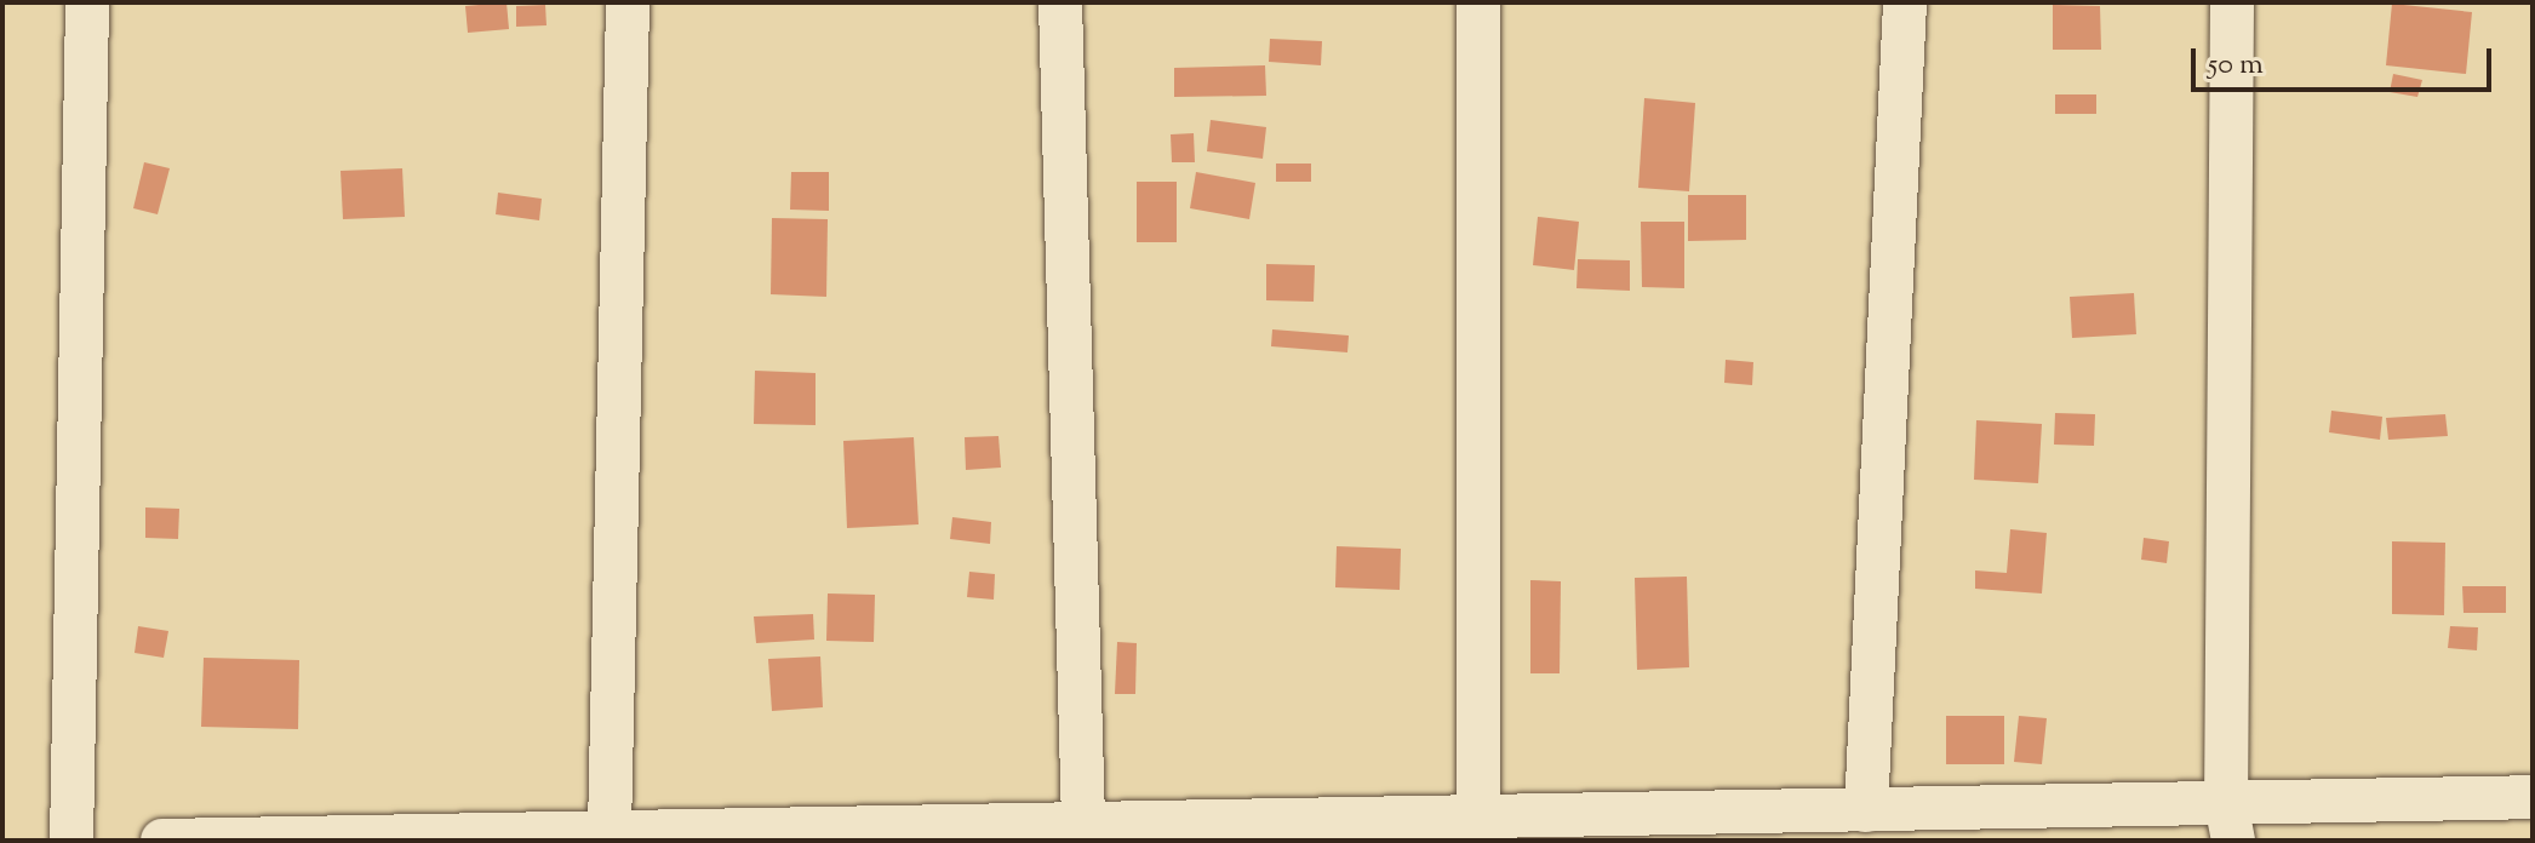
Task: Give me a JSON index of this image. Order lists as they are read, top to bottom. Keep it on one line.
{"scale_bar":"50 m"}
